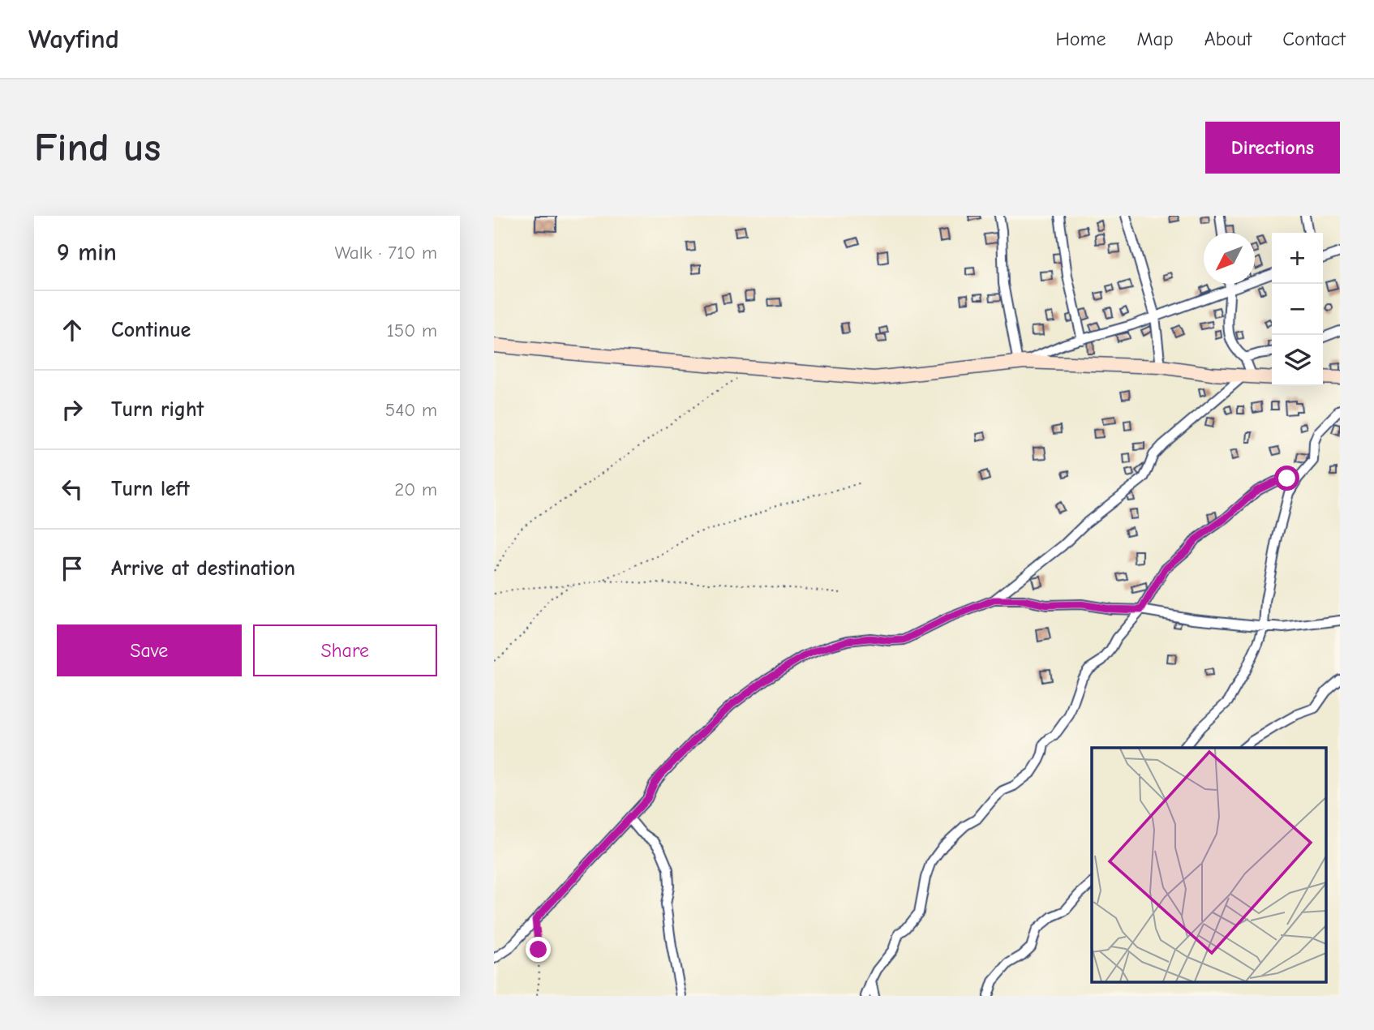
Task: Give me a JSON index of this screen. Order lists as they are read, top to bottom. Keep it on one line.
{"north":"bottom left","page":{"header":"Wayfind","nav":["Home","Map","About","Contact"],"buttons":["Directions",["Save","Share"]],"title":"Find us","heading":["9 min","Walk · 710 m"],"map_buttons":["+","−"],"list":[["Continue","150 m"],["Turn right","540 m"],["Turn left","20 m"],"Arrive at destination"]}}
